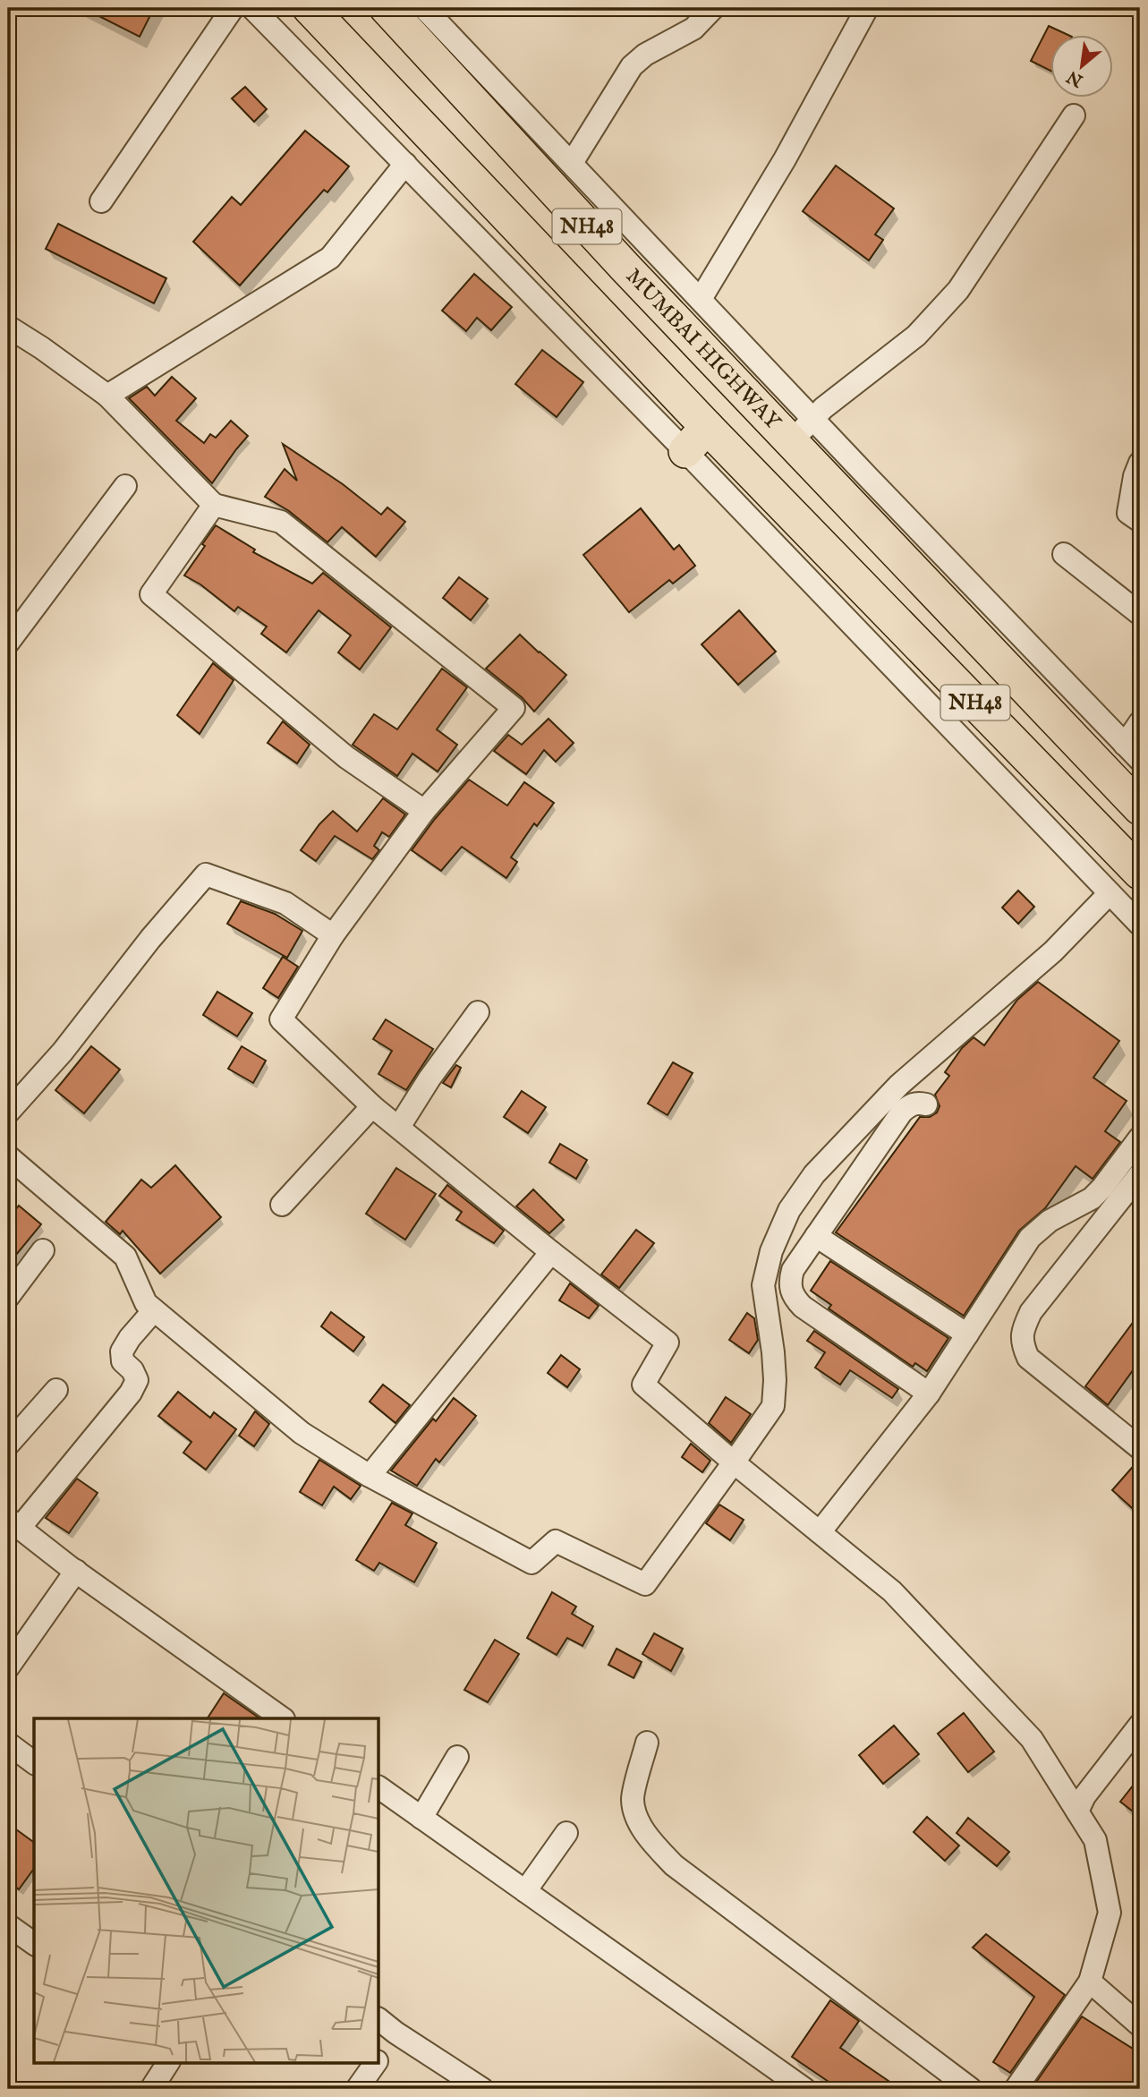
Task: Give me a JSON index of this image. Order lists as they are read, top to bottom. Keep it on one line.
{"streets":{"highway":["NH48","MUMBAI HIGHWAY"]},"crossings":[["NH48","MUMBAI HIGHWAY"]],"north":"bottom left"}
